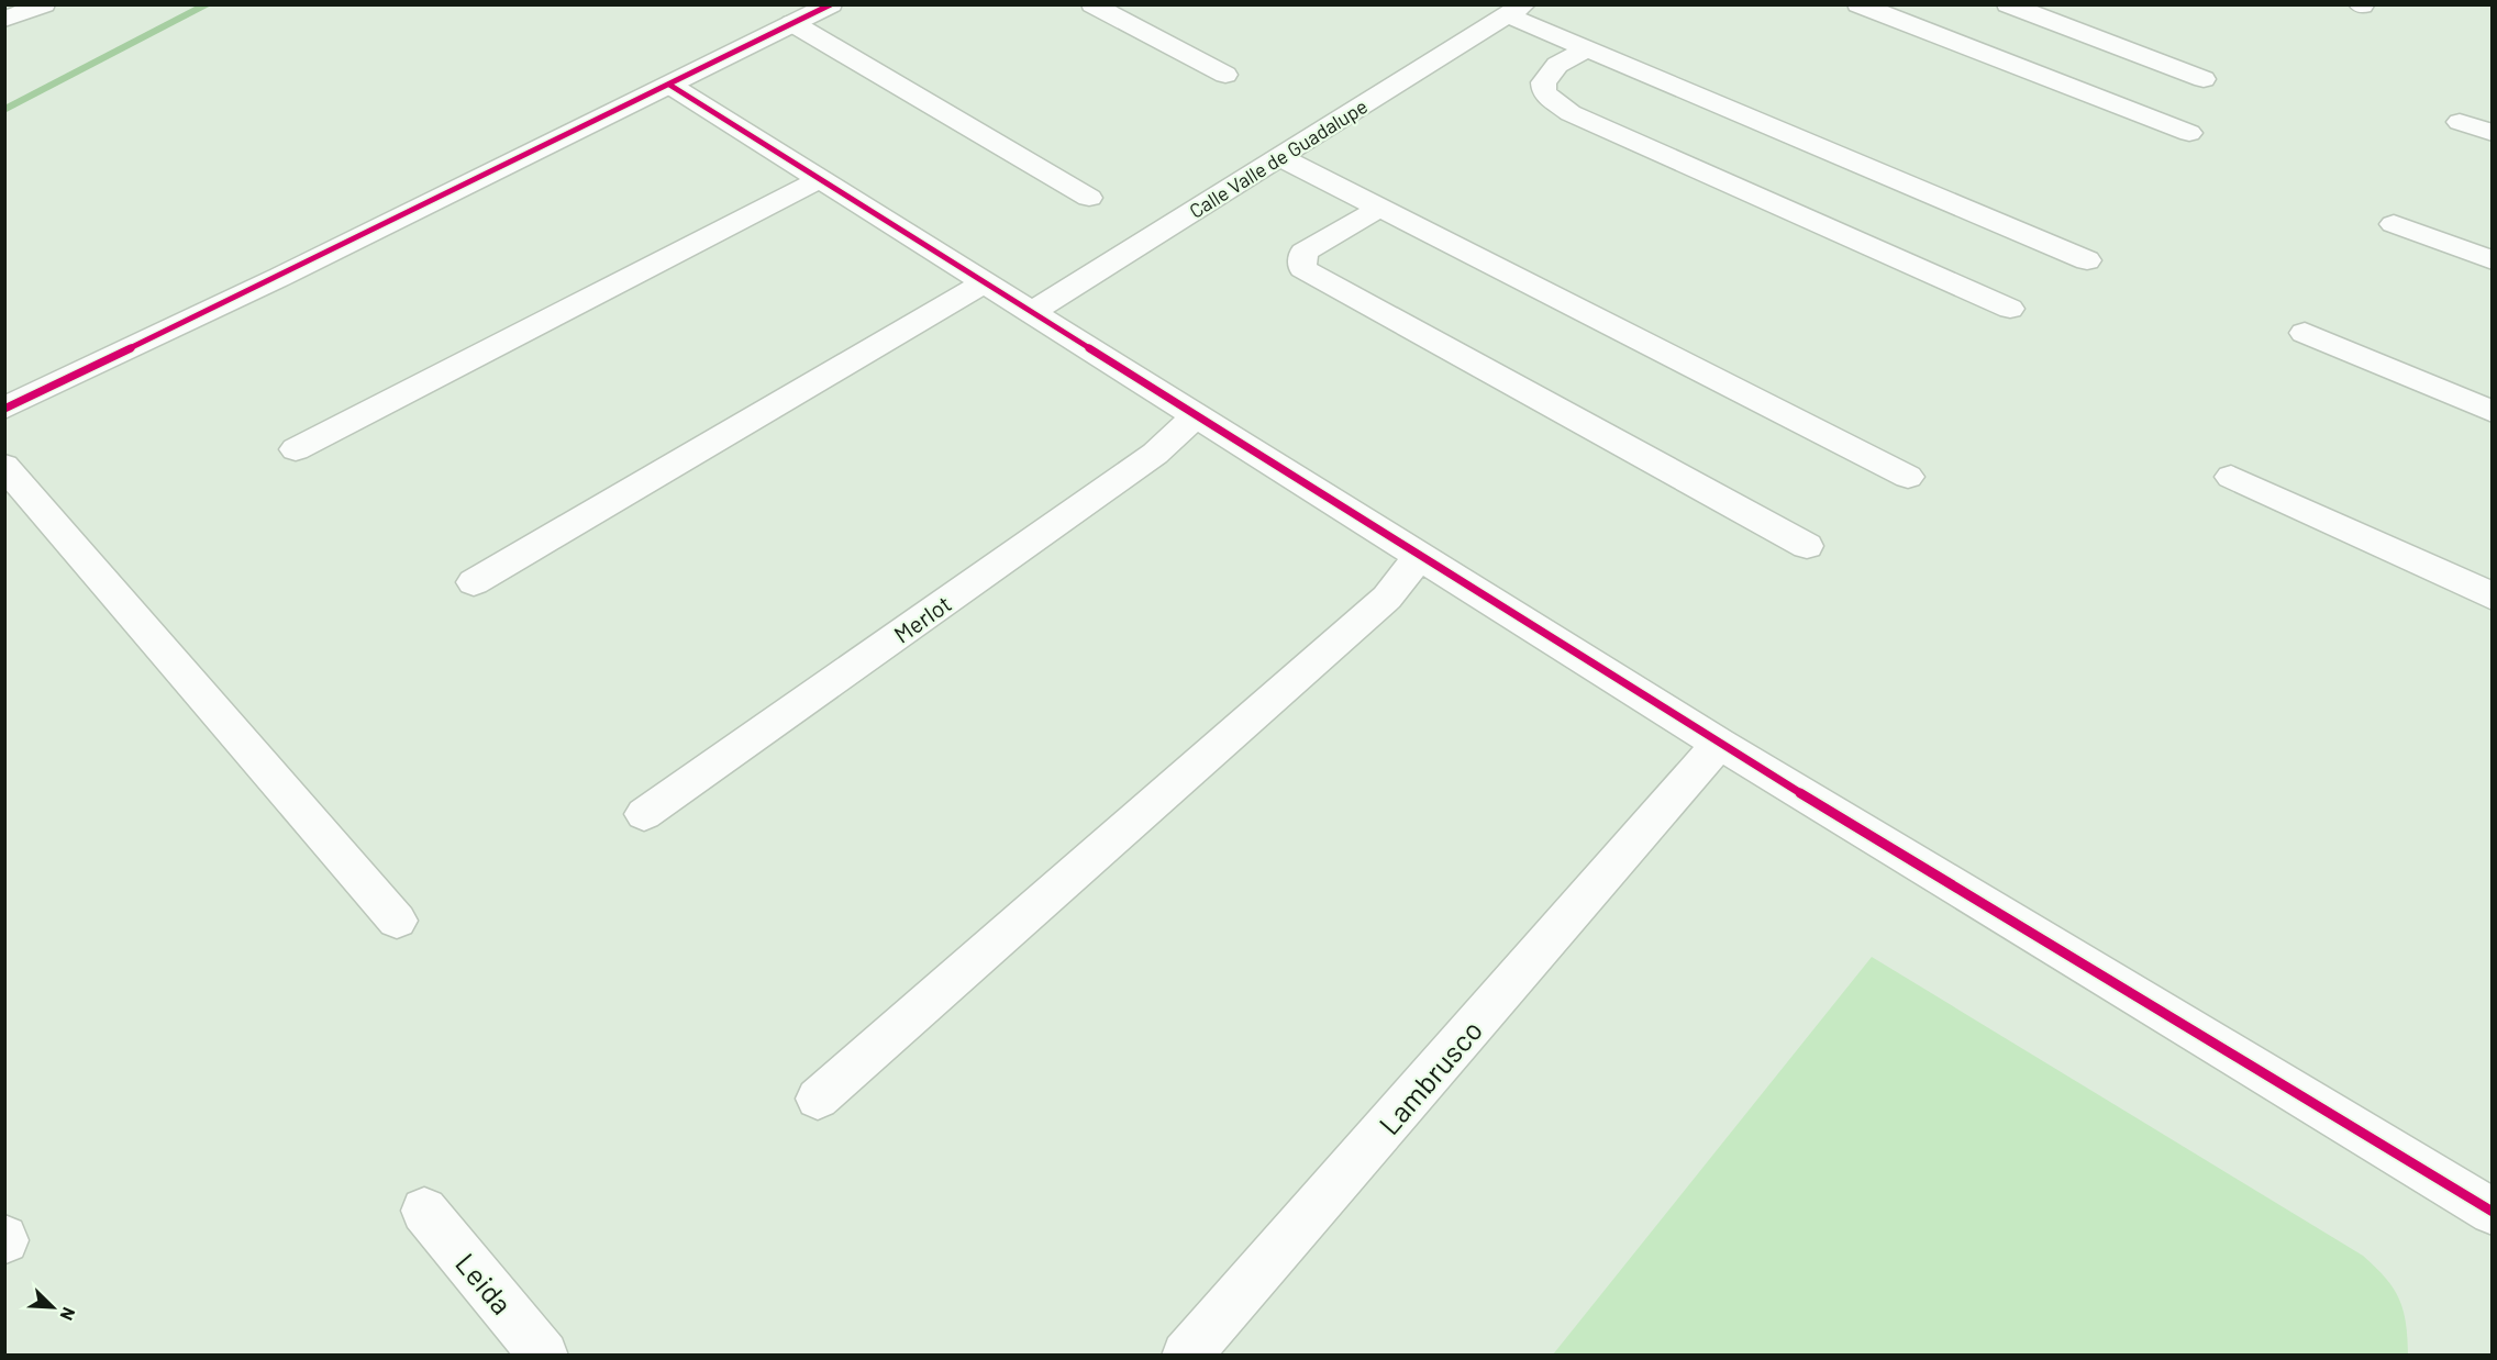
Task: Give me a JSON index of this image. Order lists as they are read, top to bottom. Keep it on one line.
{"streets":{"street":["Calle Valle de Guadalupe","Merlot","Lambrusco","Leida"]},"north":"bottom right"}
